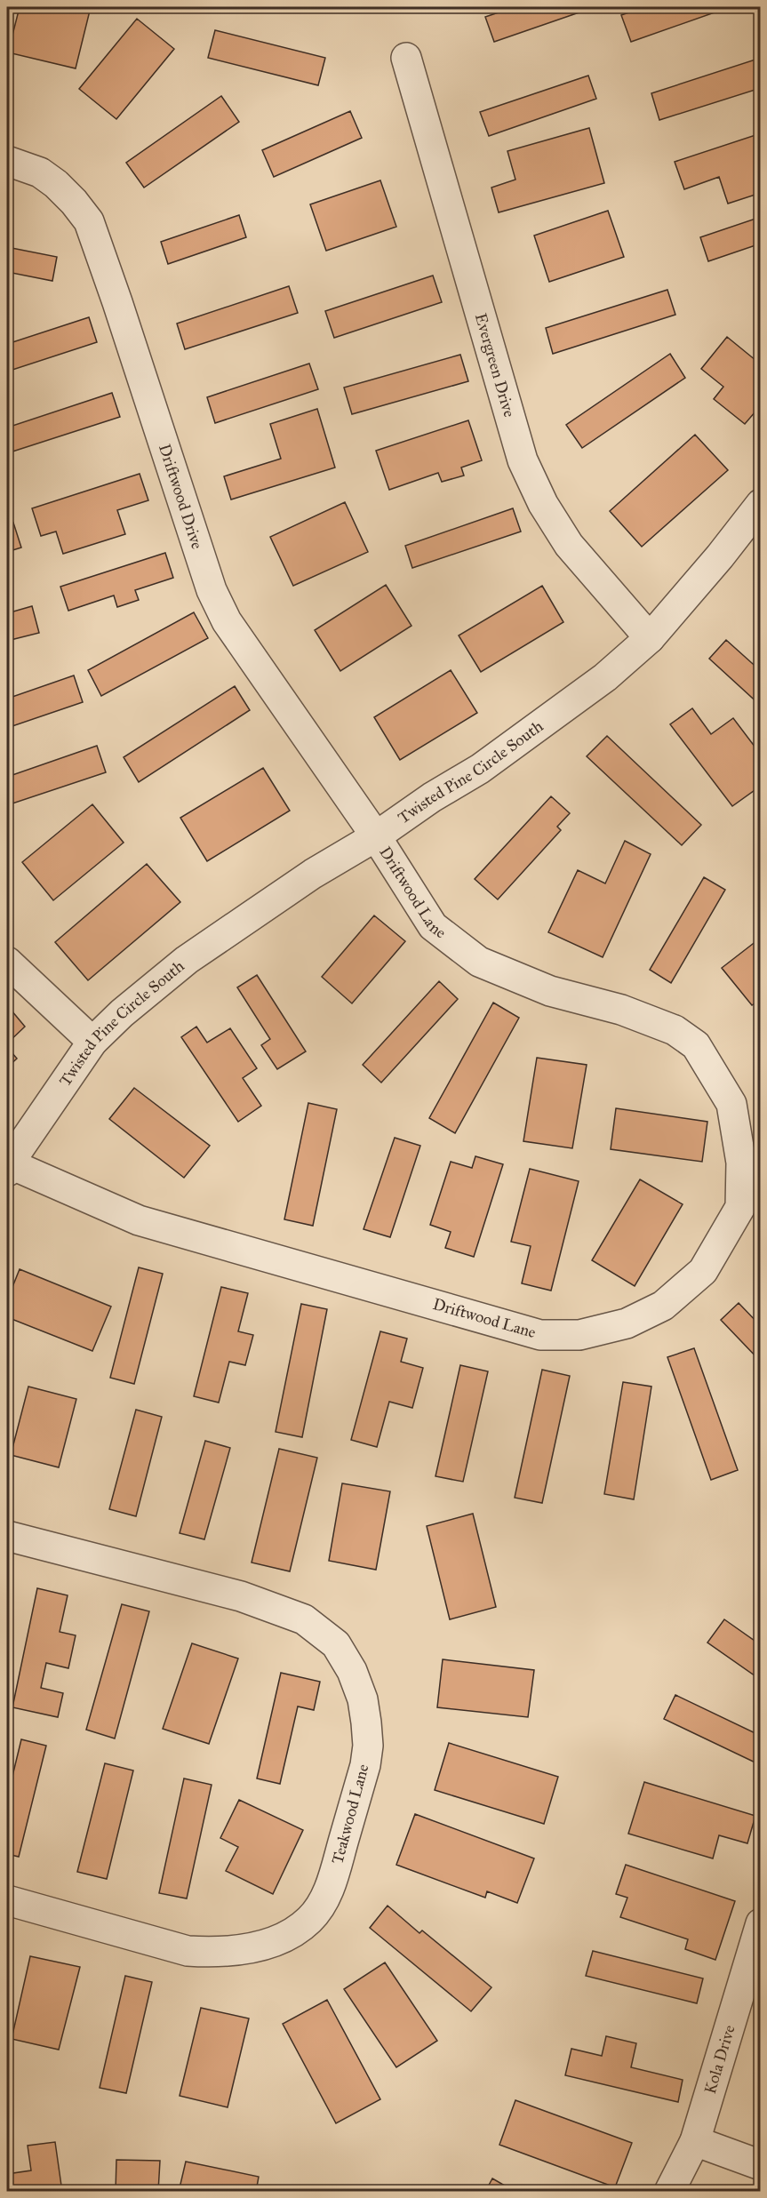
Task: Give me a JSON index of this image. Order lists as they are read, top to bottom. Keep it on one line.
{"streets":{"street":["Evergreen Drive","Driftwood Drive","Twisted Pine Circle South","Driftwood Lane","Teakwood Lane","Kola Drive"]},"crossings":[["Evergreen Drive","Twisted Pine Circle South"],["Driftwood Drive","Twisted Pine Circle South"],["Driftwood Drive","Driftwood Lane"],["Twisted Pine Circle South","Driftwood Lane"]]}
